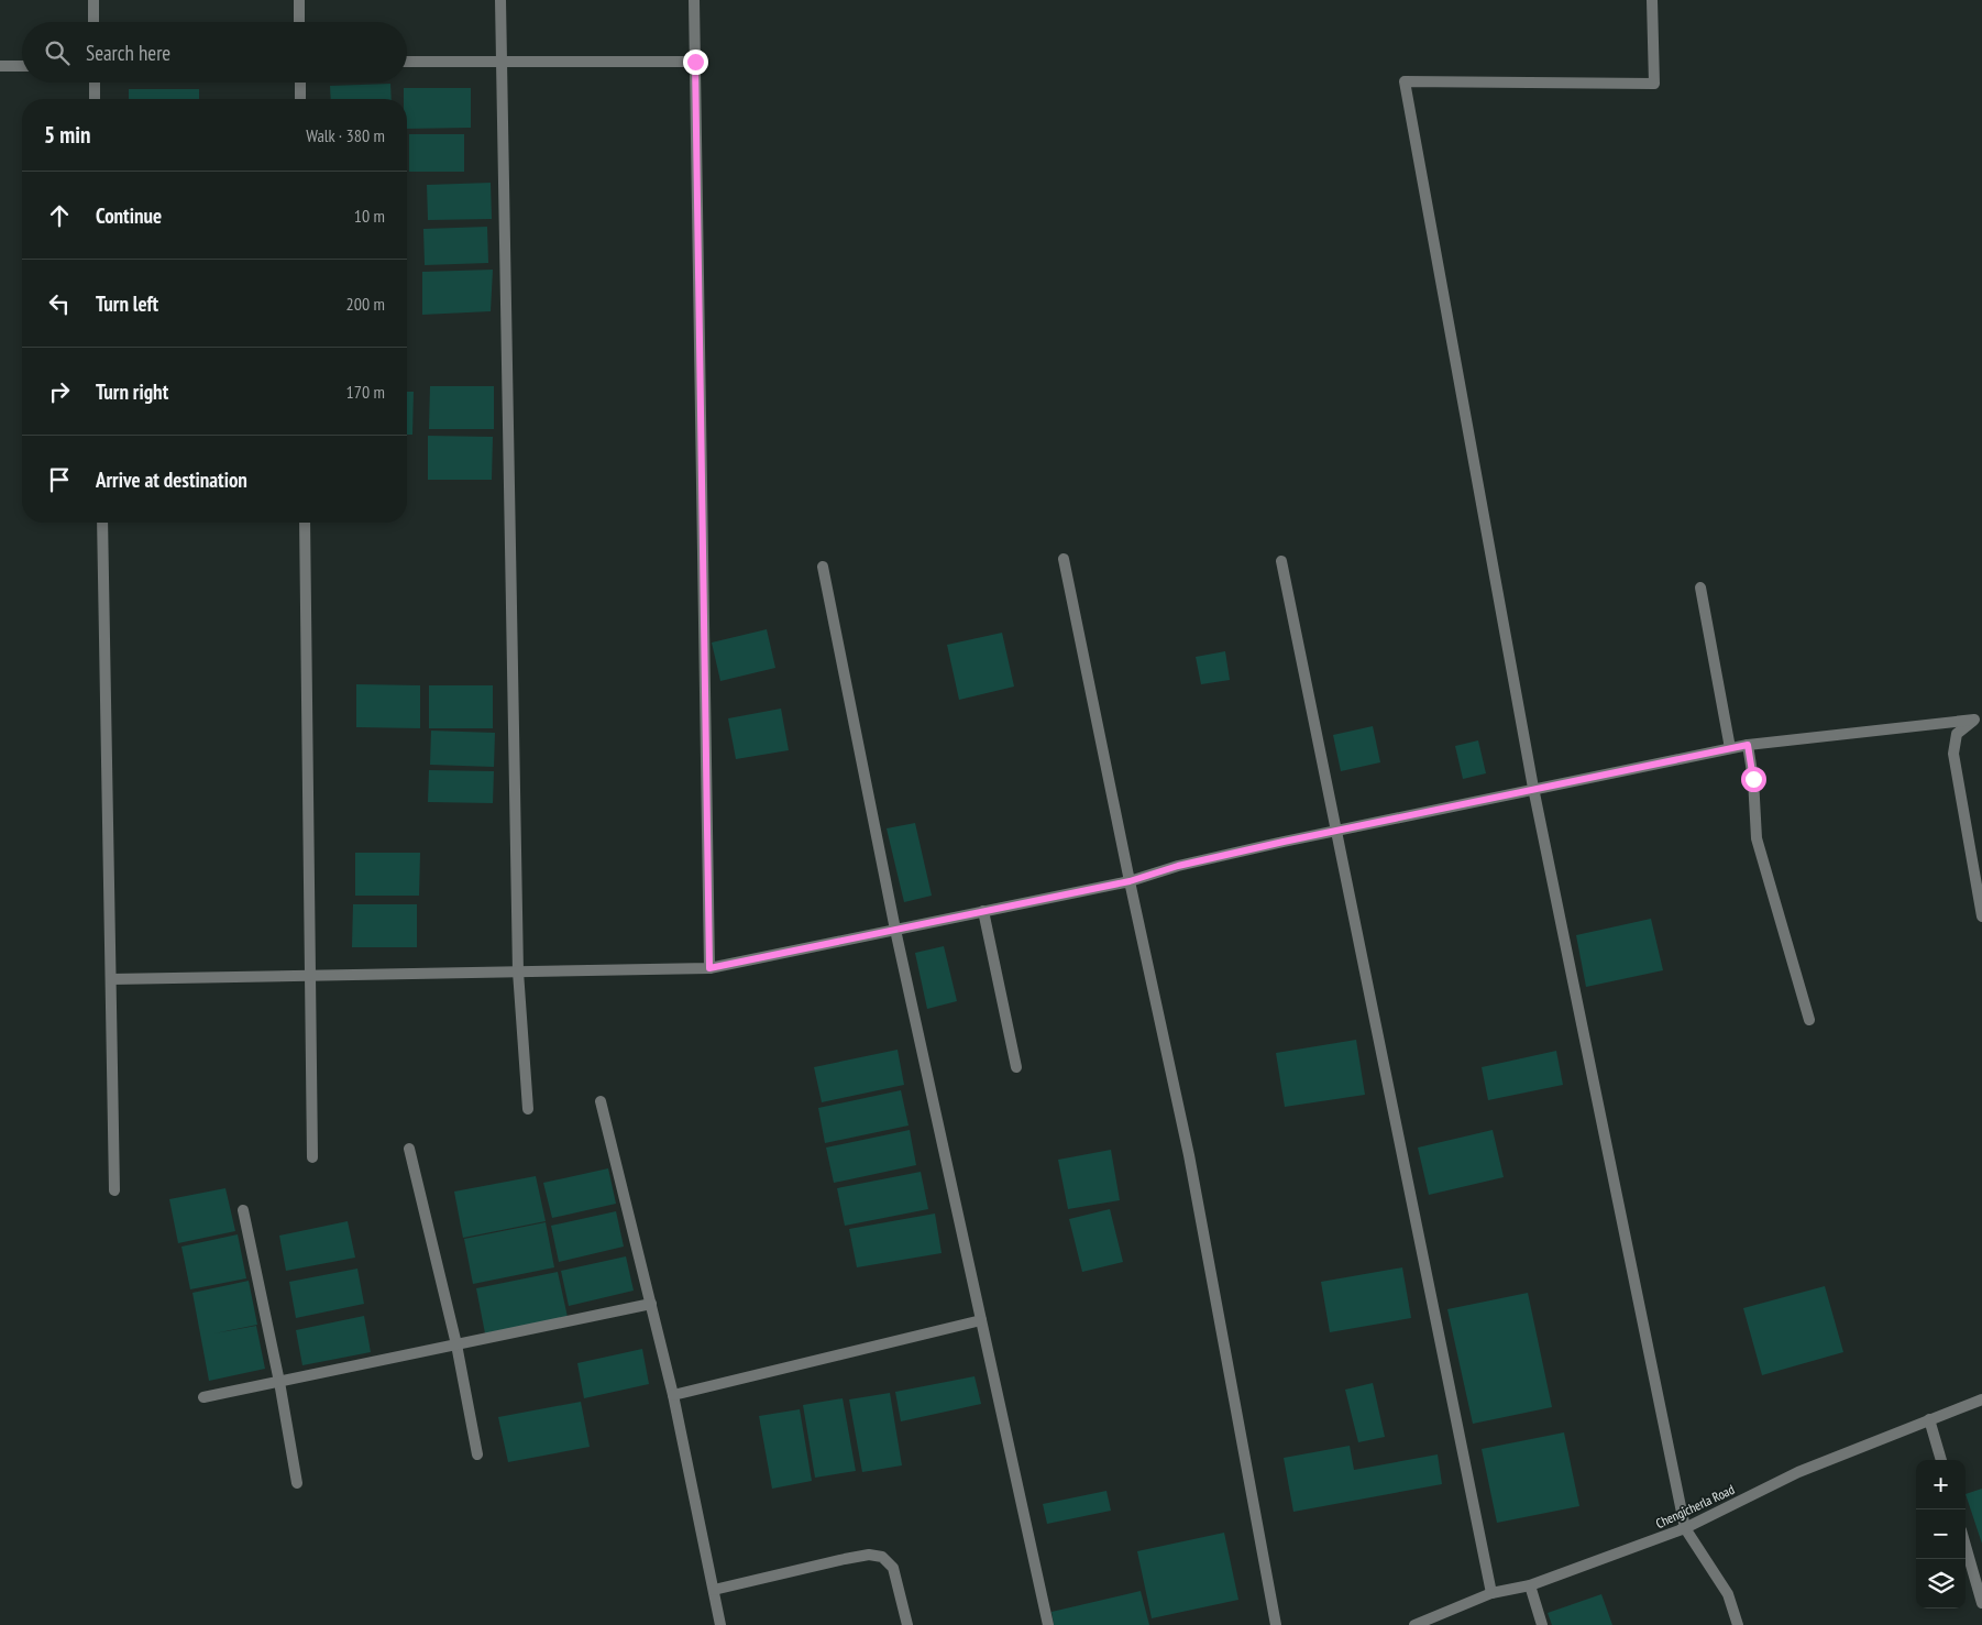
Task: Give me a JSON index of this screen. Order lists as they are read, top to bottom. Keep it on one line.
{"streets":{"street":["Chengicherla Road"]},"page":{"search":"Search here","heading":["5 min","Walk · 380 m"],"list":[["Continue","10 m"],["Turn left","200 m"],["Turn right","170 m"],"Arrive at destination"],"map_buttons":["+","−"]}}
